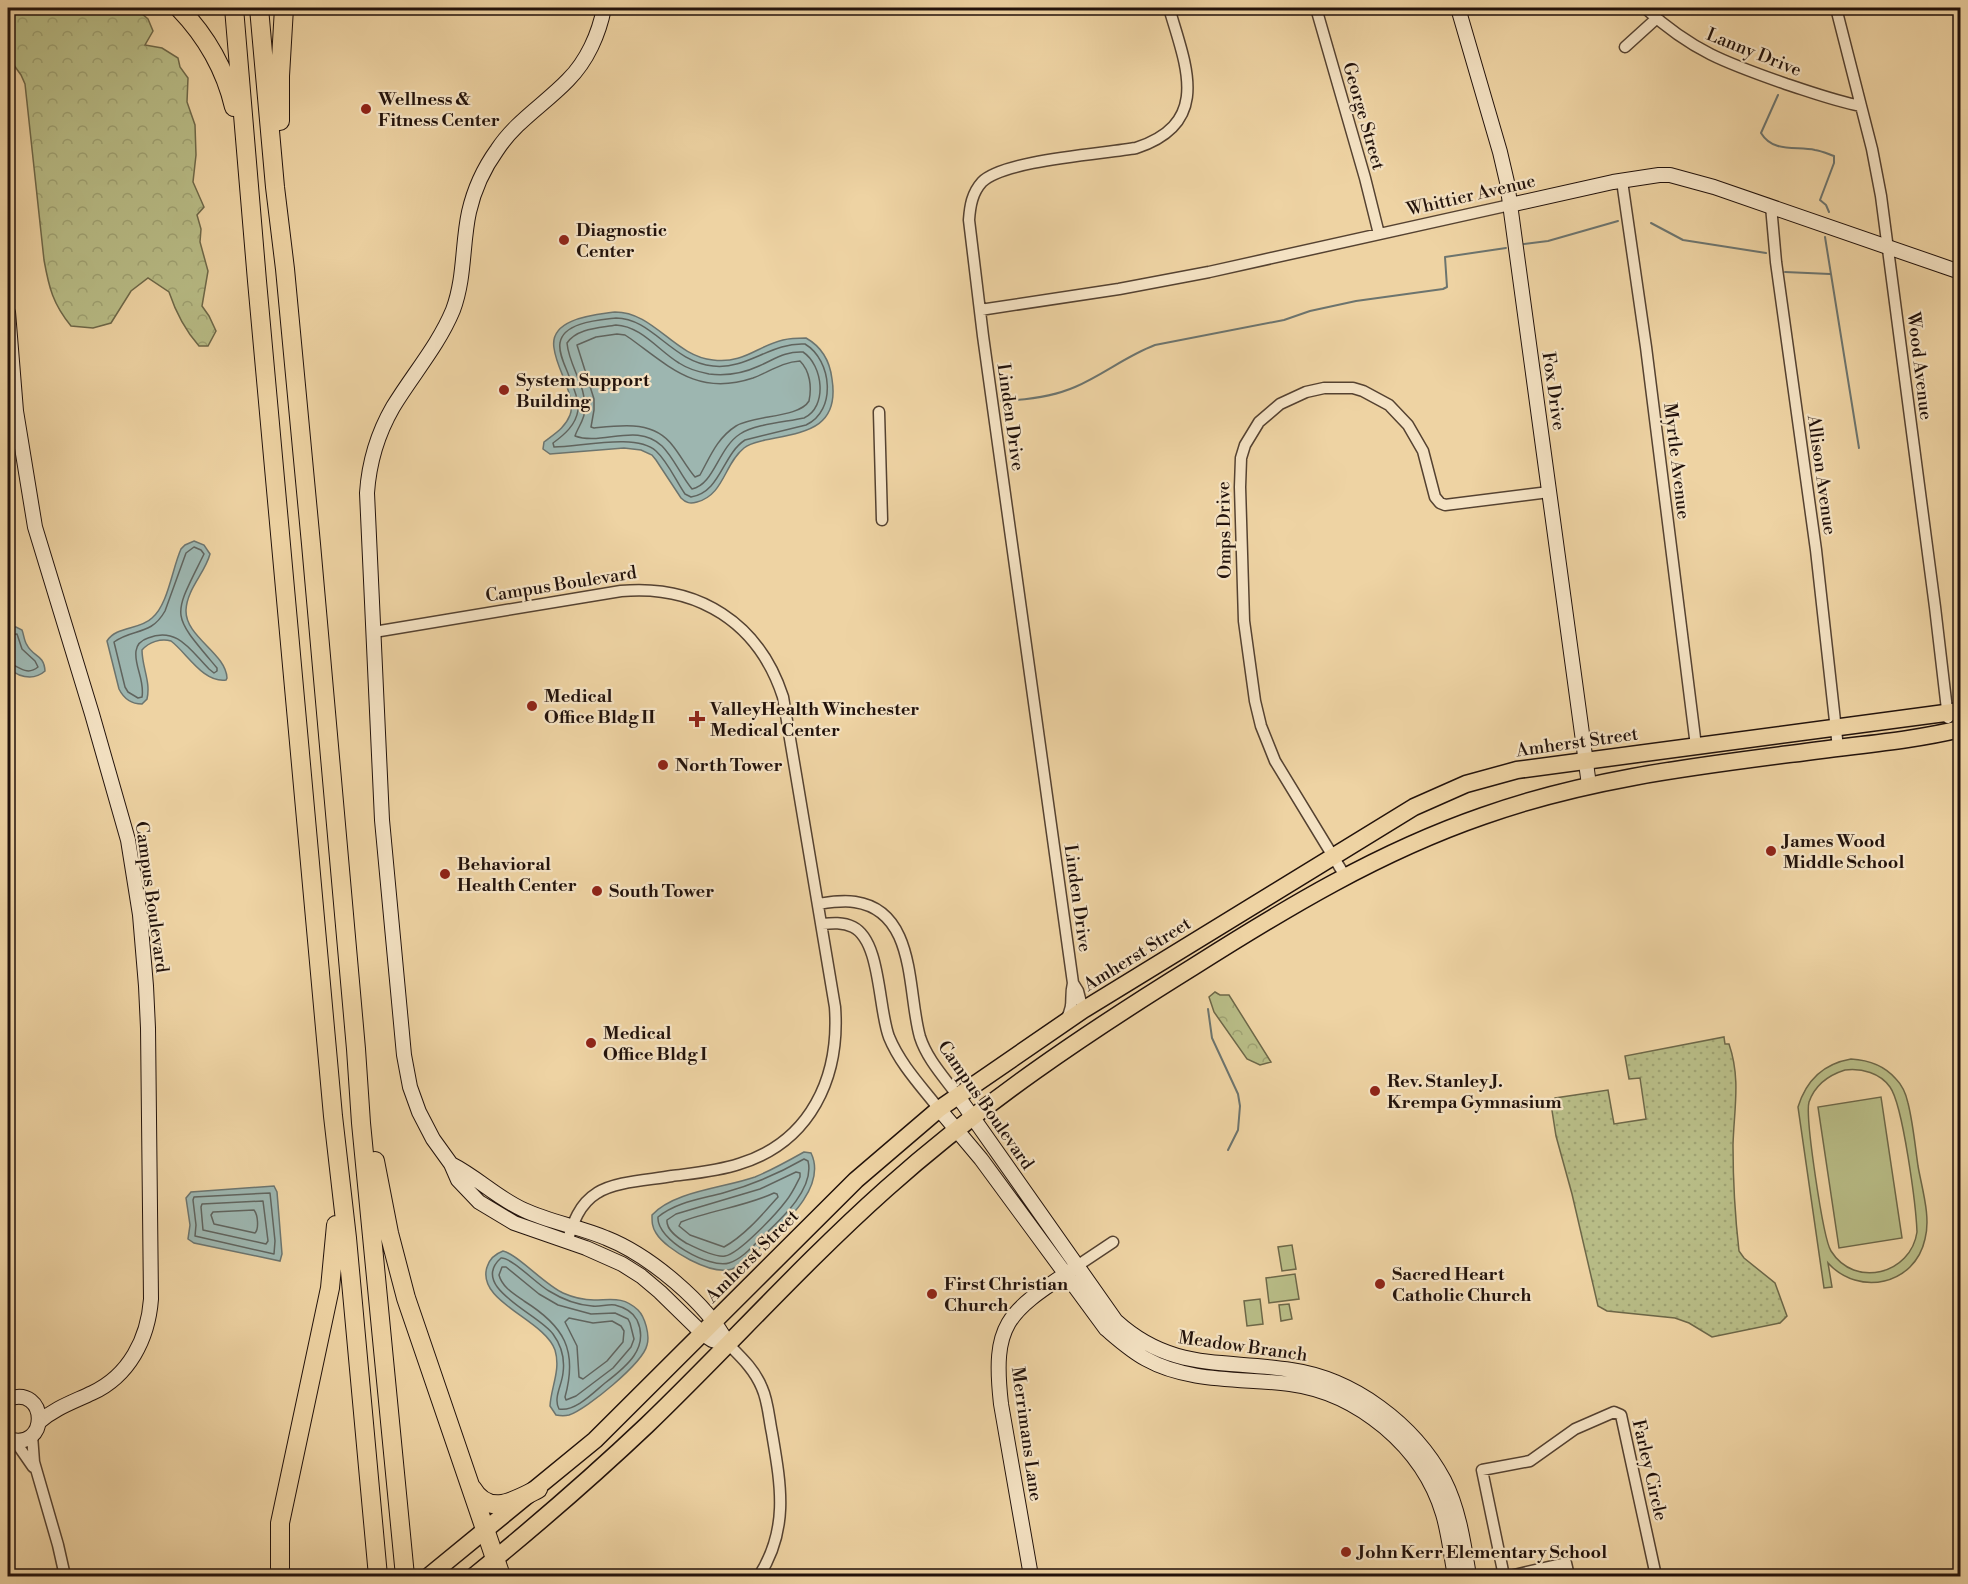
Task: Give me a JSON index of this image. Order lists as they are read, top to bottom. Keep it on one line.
{"streets":{"main road":["Amherst Street"],"street":["Lanny Drive","George Street","Whittier Avenue","Wood Avenue","Fox Drive","Linden Drive","Myrtle Avenue","Allison Avenue","Omps Drive","Campus Boulevard","Meadow Branch","Merrimans Lane","Farley Circle"]},"crossings":[["Lanny Drive","Wood Avenue"],["George Street","Whittier Avenue"],["Whittier Avenue","Wood Avenue"],["Whittier Avenue","Fox Drive"],["Whittier Avenue","Linden Drive"],["Whittier Avenue","Myrtle Avenue"],["Whittier Avenue","Allison Avenue"],["Wood Avenue","Amherst Street"],["Fox Drive","Omps Drive"],["Fox Drive","Amherst Street"],["Linden Drive","Amherst Street"],["Myrtle Avenue","Amherst Street"],["Allison Avenue","Amherst Street"],["Omps Drive","Amherst Street"],["Campus Boulevard","Amherst Street"],["Campus Boulevard","Meadow Branch"],["Campus Boulevard","Merrimans Lane"],["Meadow Branch","Merrimans Lane"]],"places":{"other":["Wellness & Fitness Center","Diagnostic Center","System Support Building","Medical Office Bldg II","North Tower","James Wood Middle School","Behavioral Health Center","South Tower","Medical Office Bldg I","Rev. Stanley J. Krempa Gymnasium","Sacred Heart Catholic Church","First Christian Church","John Kerr Elementary School"],"health":["ValleyHealth Winchester Medical Center"]}}
